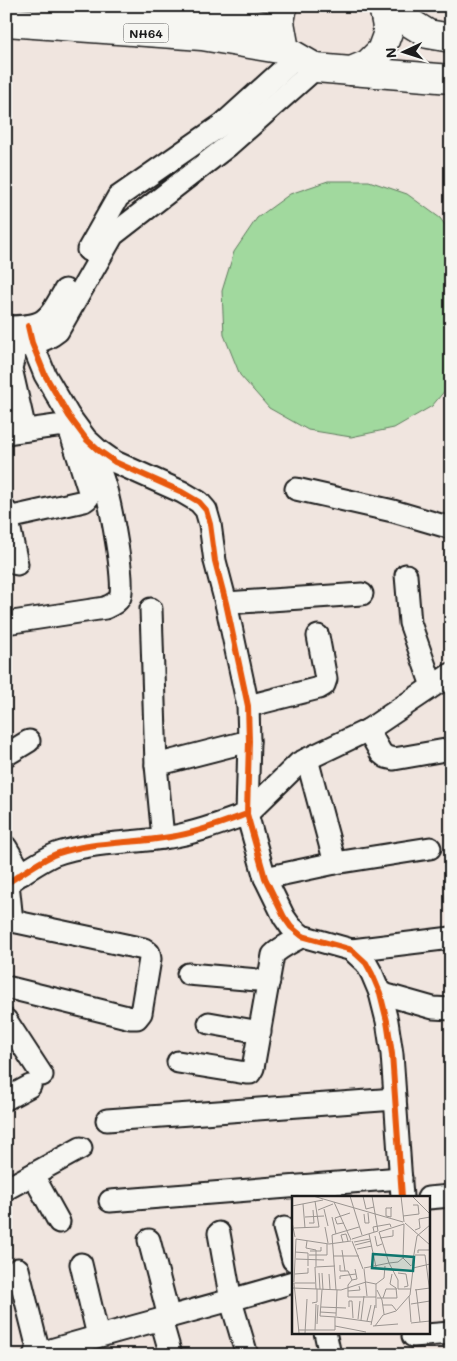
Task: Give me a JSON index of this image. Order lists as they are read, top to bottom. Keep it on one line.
{"streets":{"highway":["NH64"]},"north":"left"}
